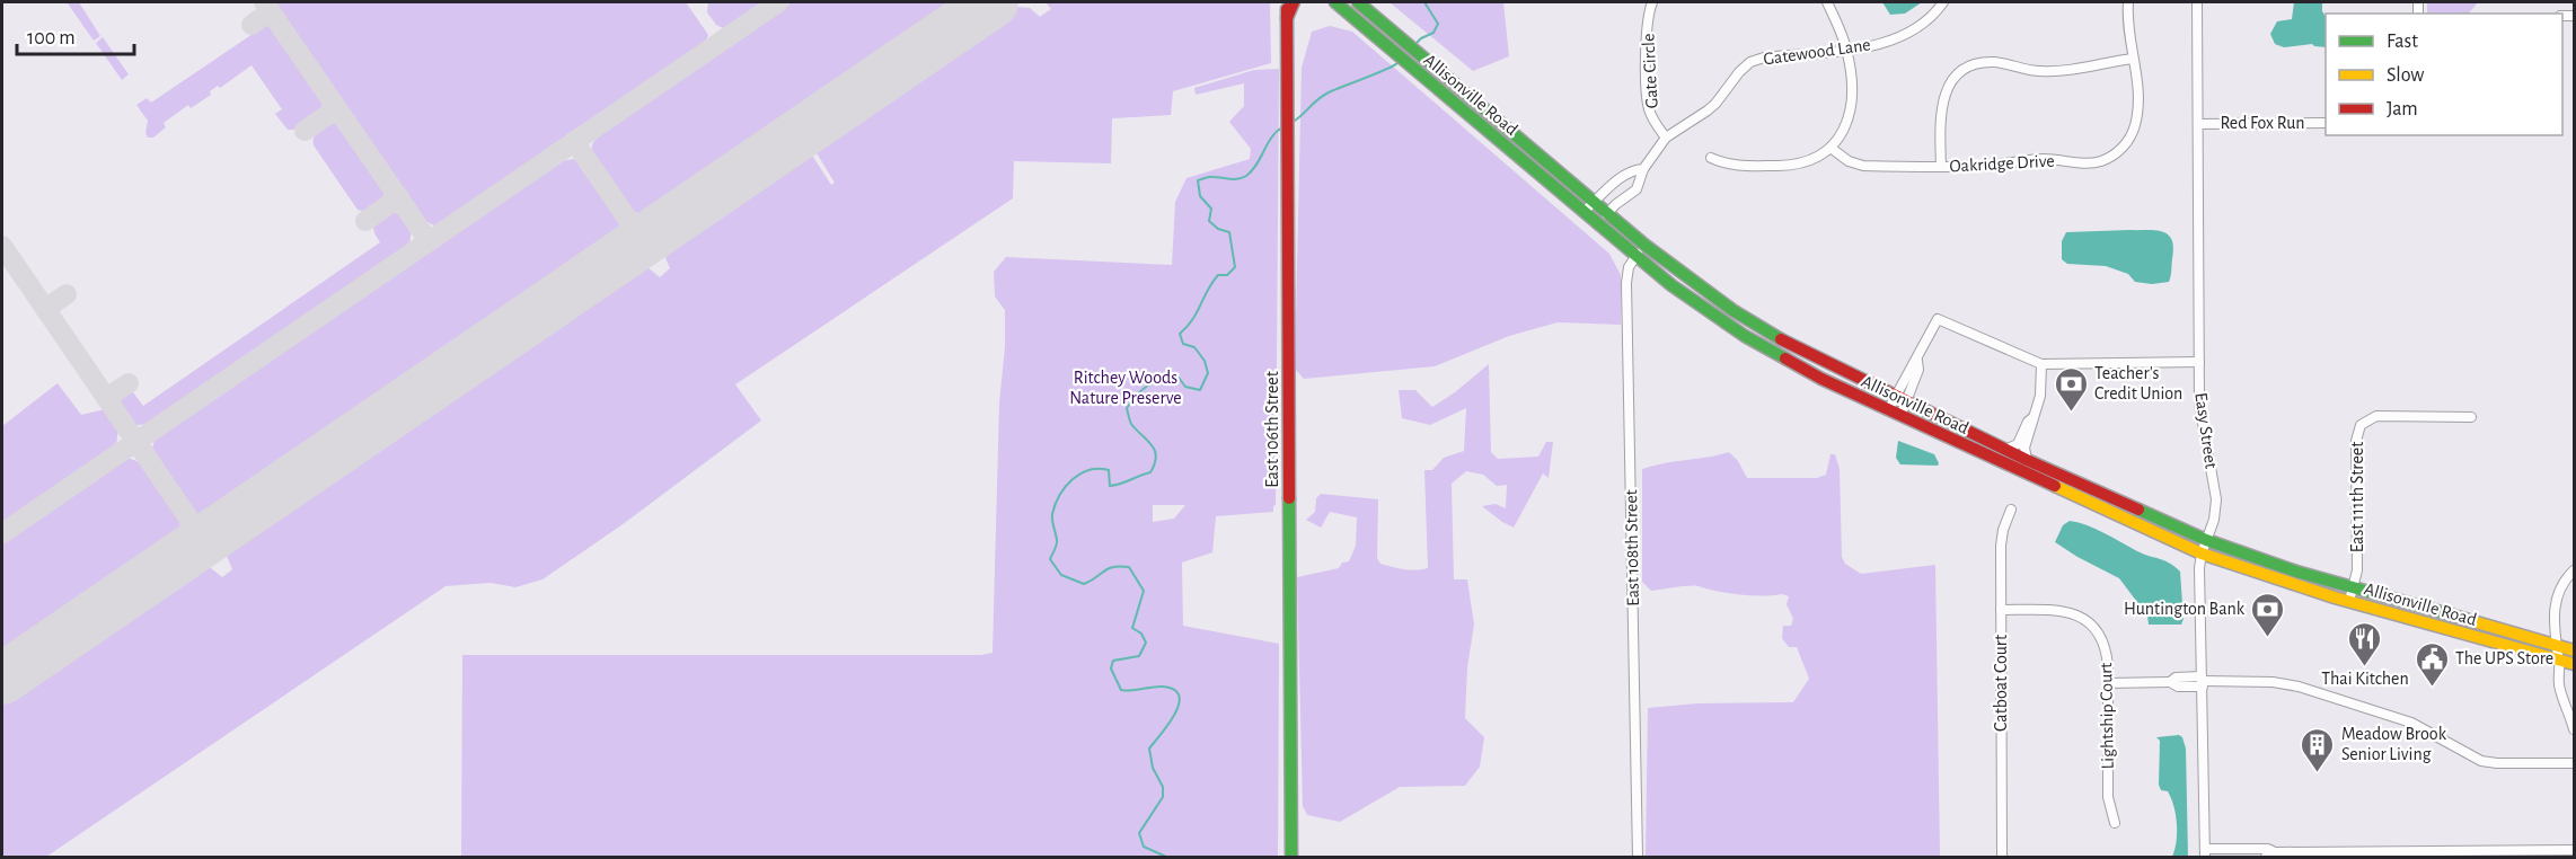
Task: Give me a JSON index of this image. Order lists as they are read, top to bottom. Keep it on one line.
{"streets":{"main road":["Allisonville Road","East 106th Street"],"street":["Gatewood Lane","Gate Circle","Red Fox Run","Oakridge Drive","Easy Street","East 111th Street","East 108th Street","Catboat Court","Lightship Court"]},"crossings":[["Gatewood Lane","Gate Circle"],["Gatewood Lane","Allisonville Road"],["Allisonville Road","Easy Street"],["Allisonville Road","East 111th Street"],["Allisonville Road","East 108th Street"],["Red Fox Run","Easy Street"],["Catboat Court","Lightship Court"]],"parks":["Ritchey Woods Nature Preserve"],"places":{"bank":["Teacher's Credit Union","Huntington Bank"],"restaurant":["Thai Kitchen"],"public building":["The UPS Store"],"building":["Meadow Brook Senior Living"]},"legend":["Fast","Slow","Jam"],"scale_bar":"100 m"}
